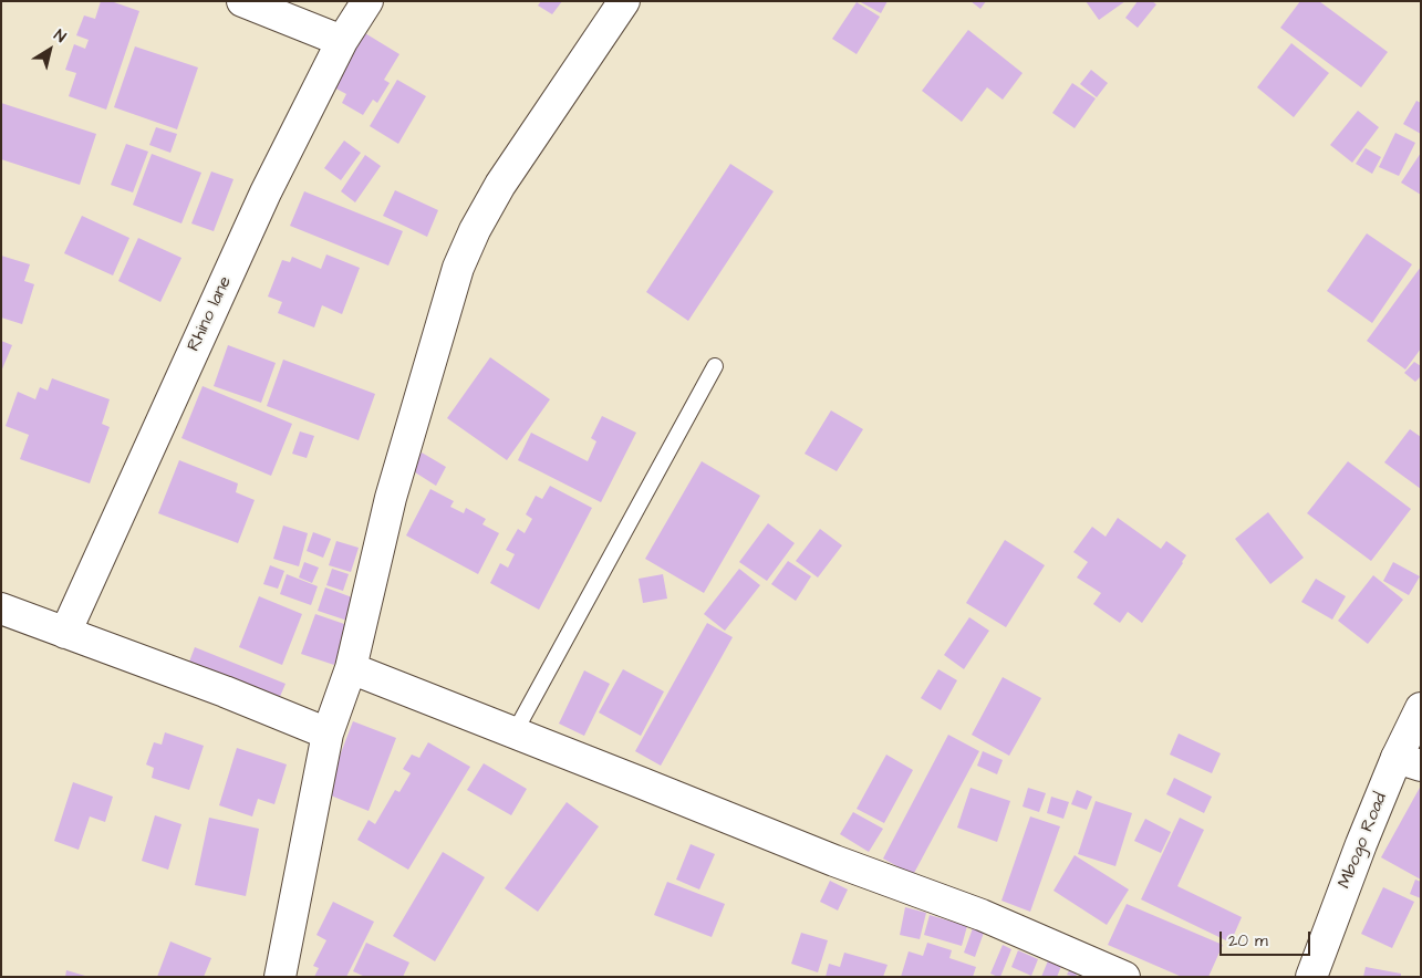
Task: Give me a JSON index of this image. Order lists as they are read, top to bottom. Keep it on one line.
{"streets":{"street":["Rhino lane","Mbogo Road"]},"scale_bar":"20 m","north":"top right"}
